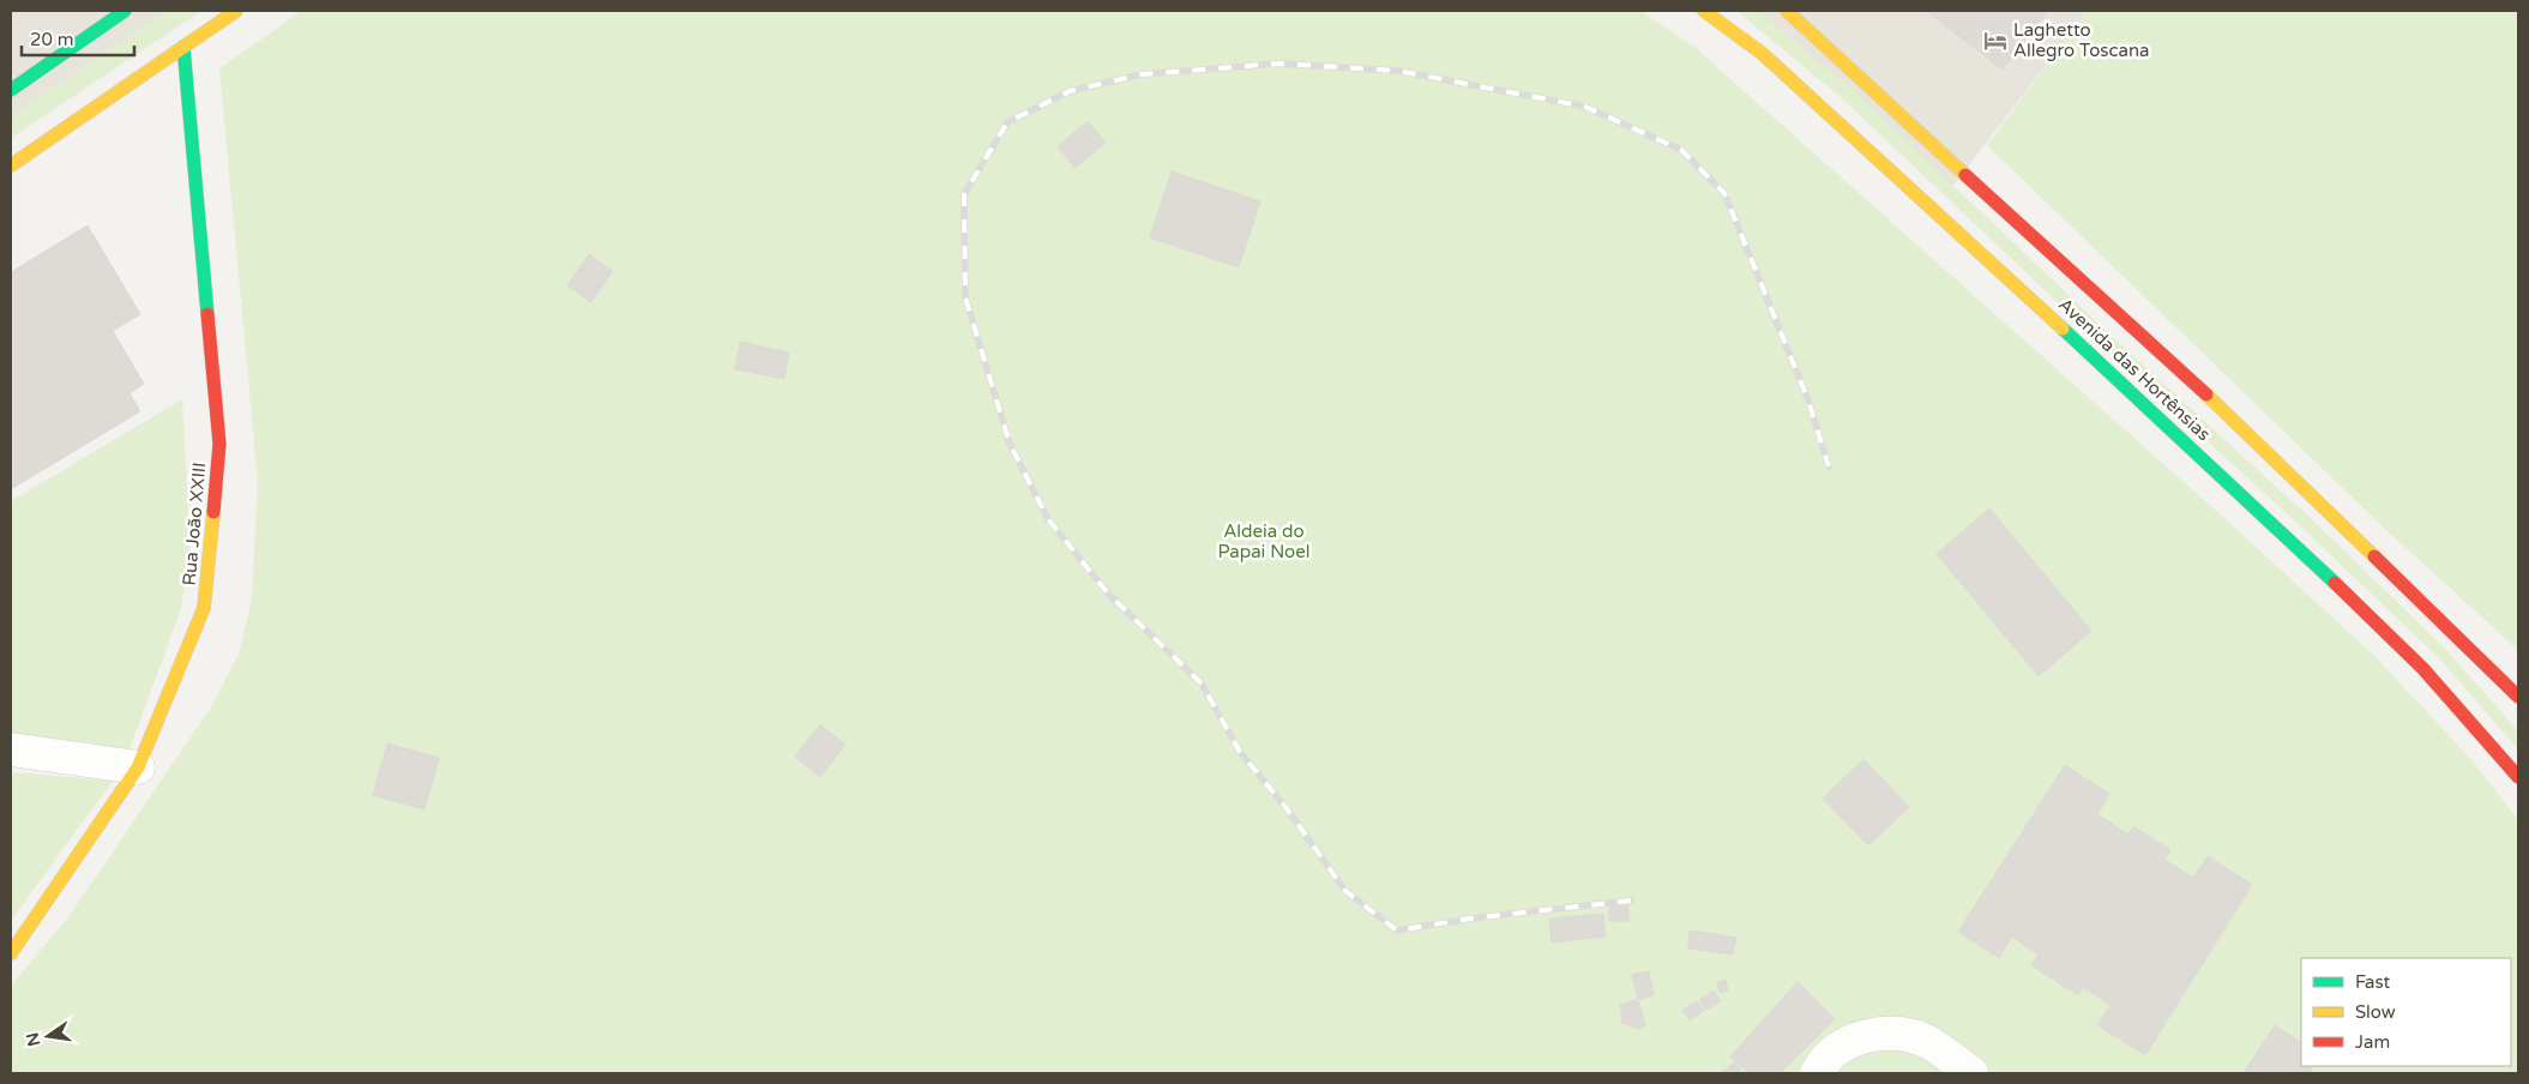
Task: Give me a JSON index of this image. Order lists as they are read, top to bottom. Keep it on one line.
{"streets":{"main road":["Avenida das Hortênsias","Rua João XXIII"]},"parks":["Aldeia do Papai Noel"],"places":{"hotel":["Laghetto Allegro Toscana"]},"legend":["Fast","Slow","Jam"],"scale_bar":"20 m","north":"left"}
